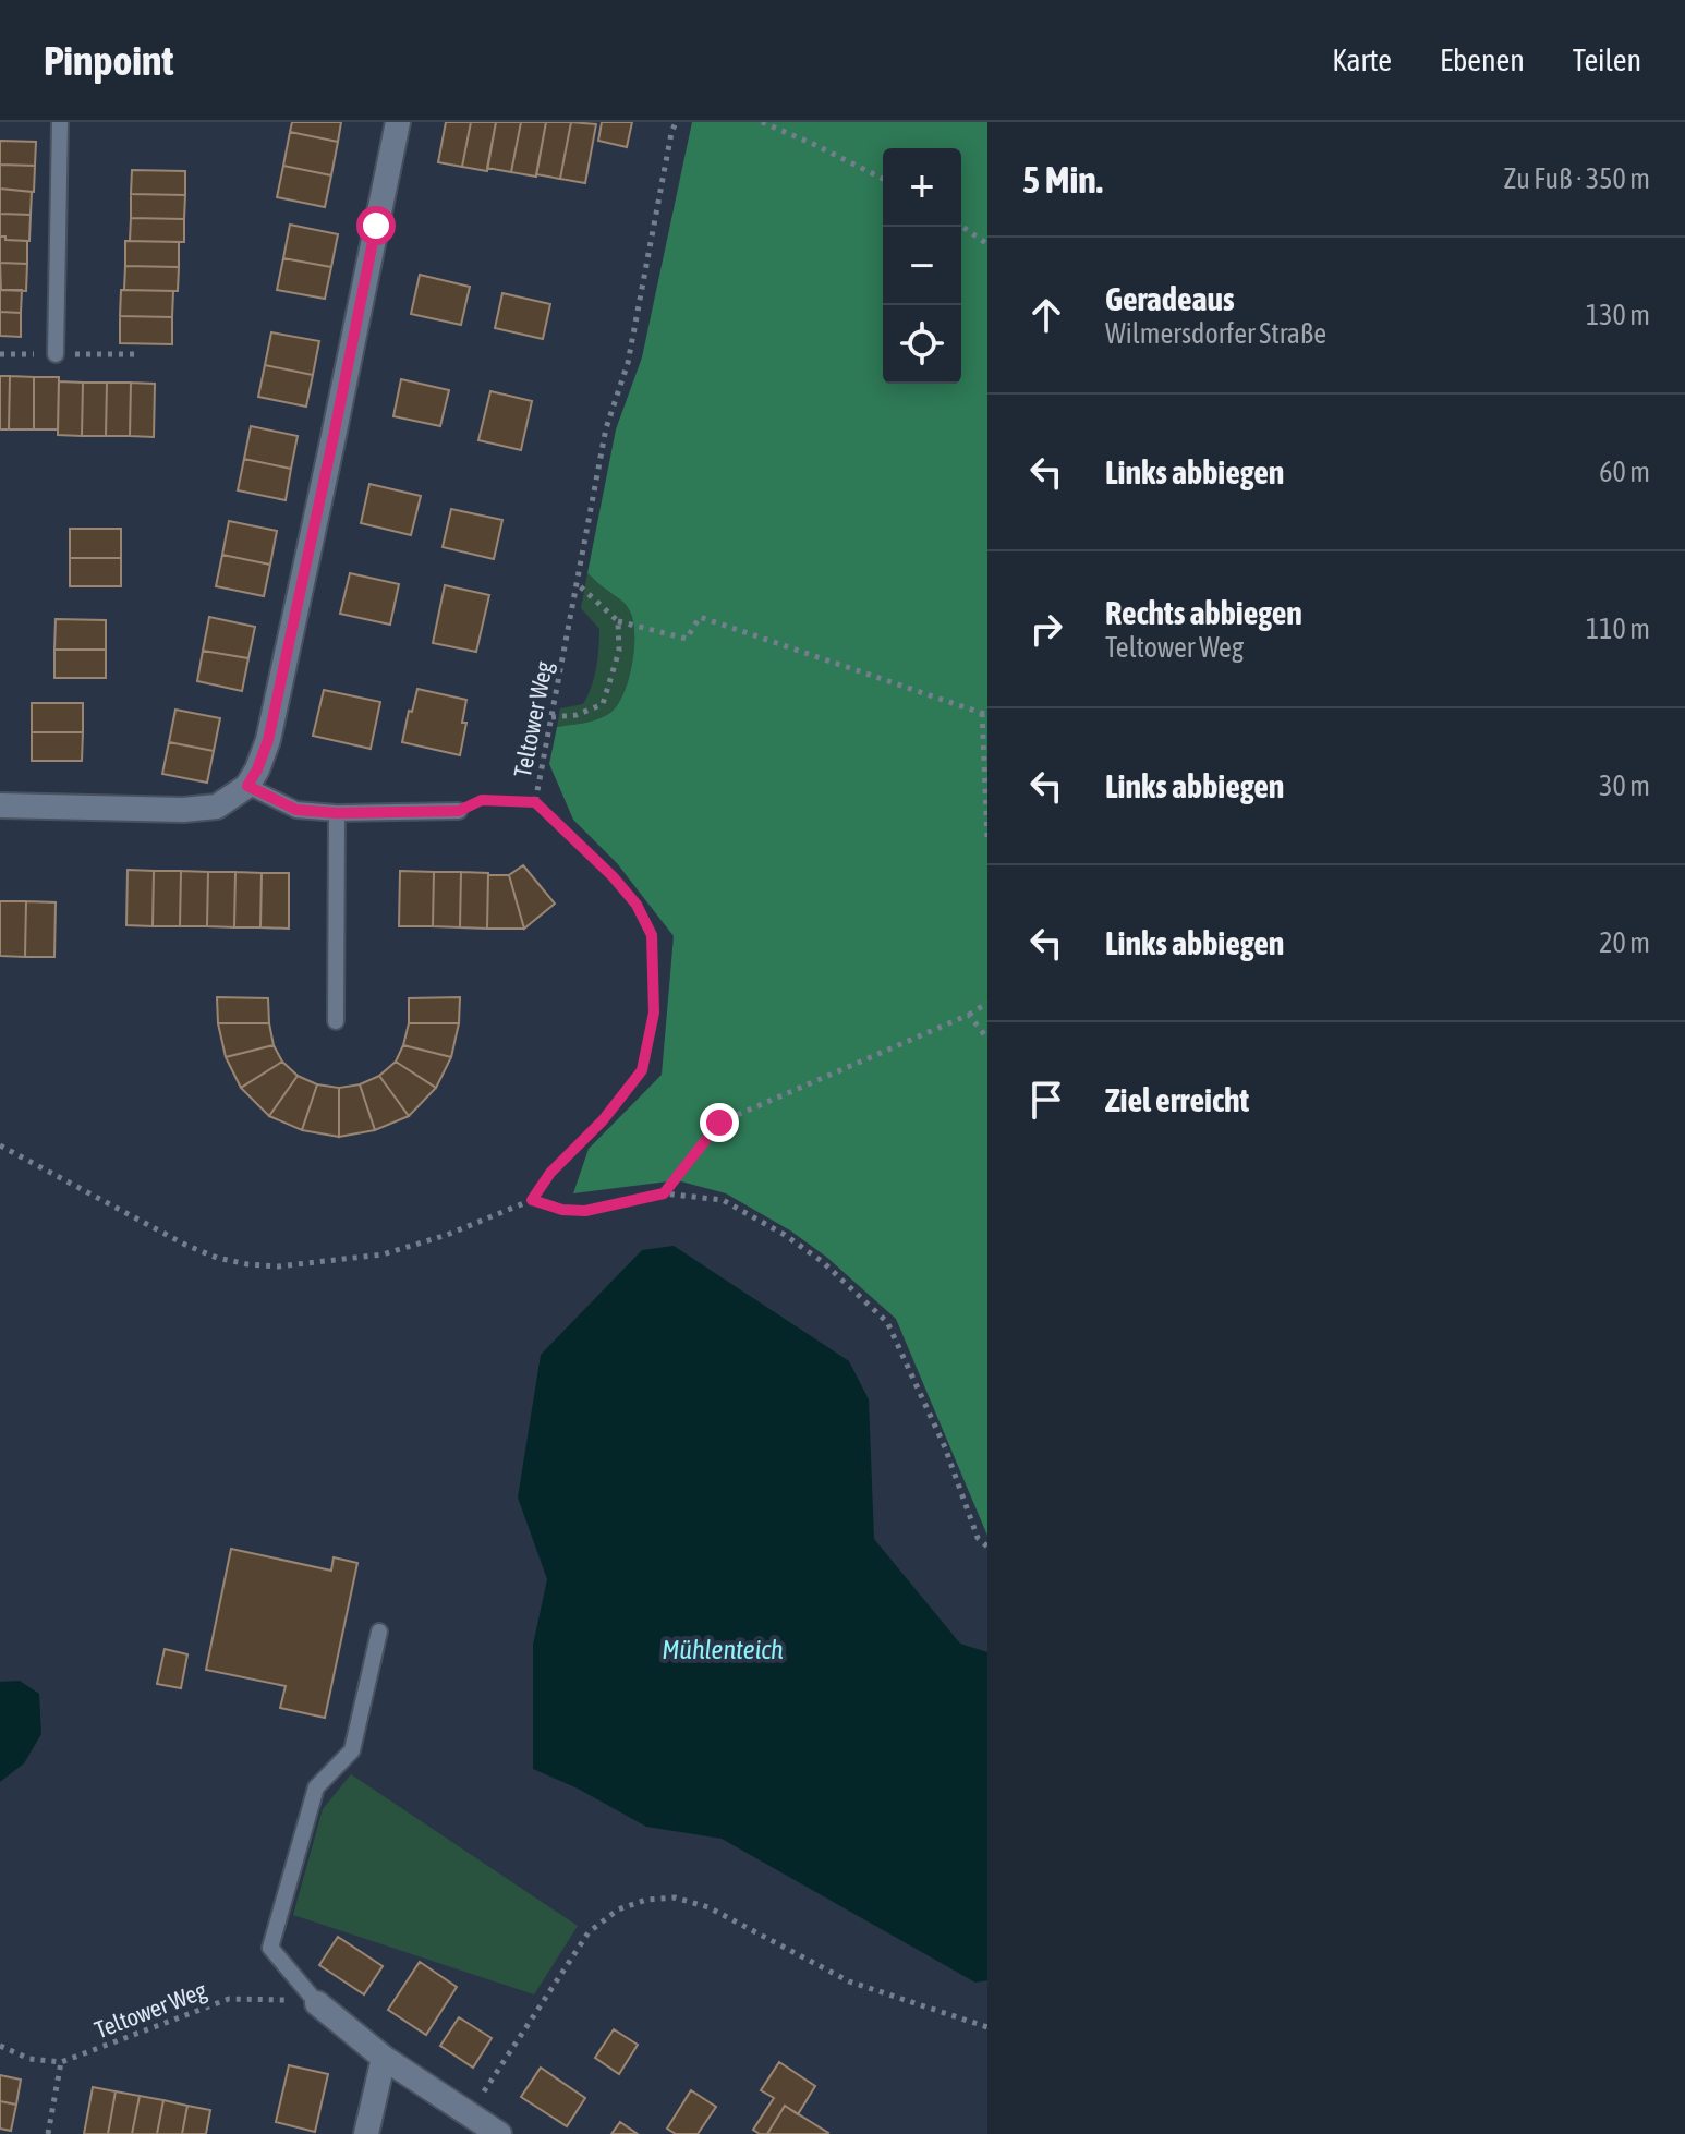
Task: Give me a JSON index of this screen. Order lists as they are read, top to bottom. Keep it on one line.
{"streets":{"path":["Teltower Weg"]},"water":["Mühlenteich"],"page":{"header":"Pinpoint","nav":["Karte","Ebenen","Teilen"],"heading":["5 Min.","Zu Fuß · 350 m"],"map_buttons":["+","−"],"list":[["Geradeaus","Wilmersdorfer Straße","130 m"],["Links abbiegen","60 m"],["Rechts abbiegen","Teltower Weg","110 m"],["Links abbiegen","30 m"],["Links abbiegen","20 m"],"Ziel erreicht"]}}
